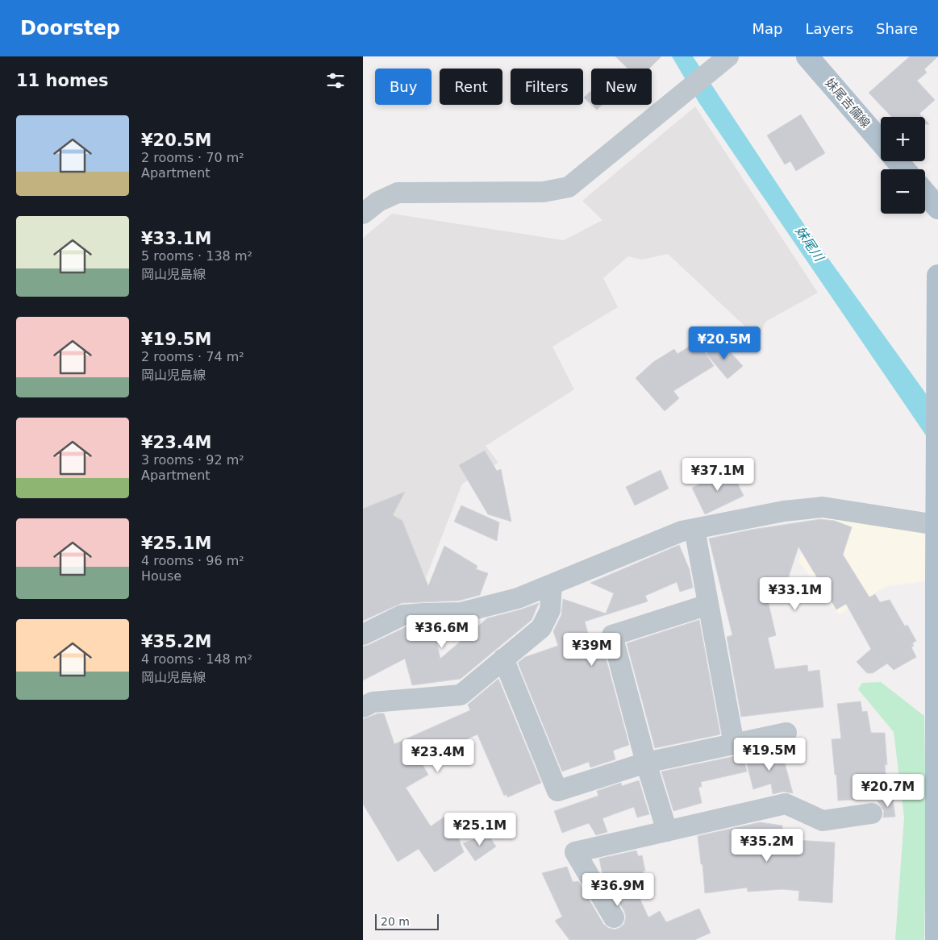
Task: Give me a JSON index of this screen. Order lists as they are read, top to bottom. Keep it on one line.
{"streets":{"main road":["妹尾吉備線"]},"water":["妹尾川"],"scale_bar":"20 m","page":{"header":"Doorstep","nav":["Map","Layers","Share"],"heading":"11 homes","chip":["Buy","Rent","Filters","New"],"list":[{"name":"¥20.5M","note":"2 rooms · 70 m² · Apartment"},{"name":"¥33.1M","note":"5 rooms · 138 m² · 岡山児島線"},{"name":"¥19.5M","note":"2 rooms · 74 m² · 岡山児島線"},{"name":"¥23.4M","note":"3 rooms · 92 m² · Apartment"},{"name":"¥25.1M","note":"4 rooms · 96 m² · House"},{"name":"¥35.2M","note":"4 rooms · 148 m² · 岡山児島線"}],"map_buttons":["+","−"],"price":["¥20.5M","¥37.1M","¥33.1M","¥36.6M","¥39M","¥19.5M","¥23.4M","¥20.7M","¥25.1M","¥35.2M","¥36.9M"],"scale":"20 m"}}
